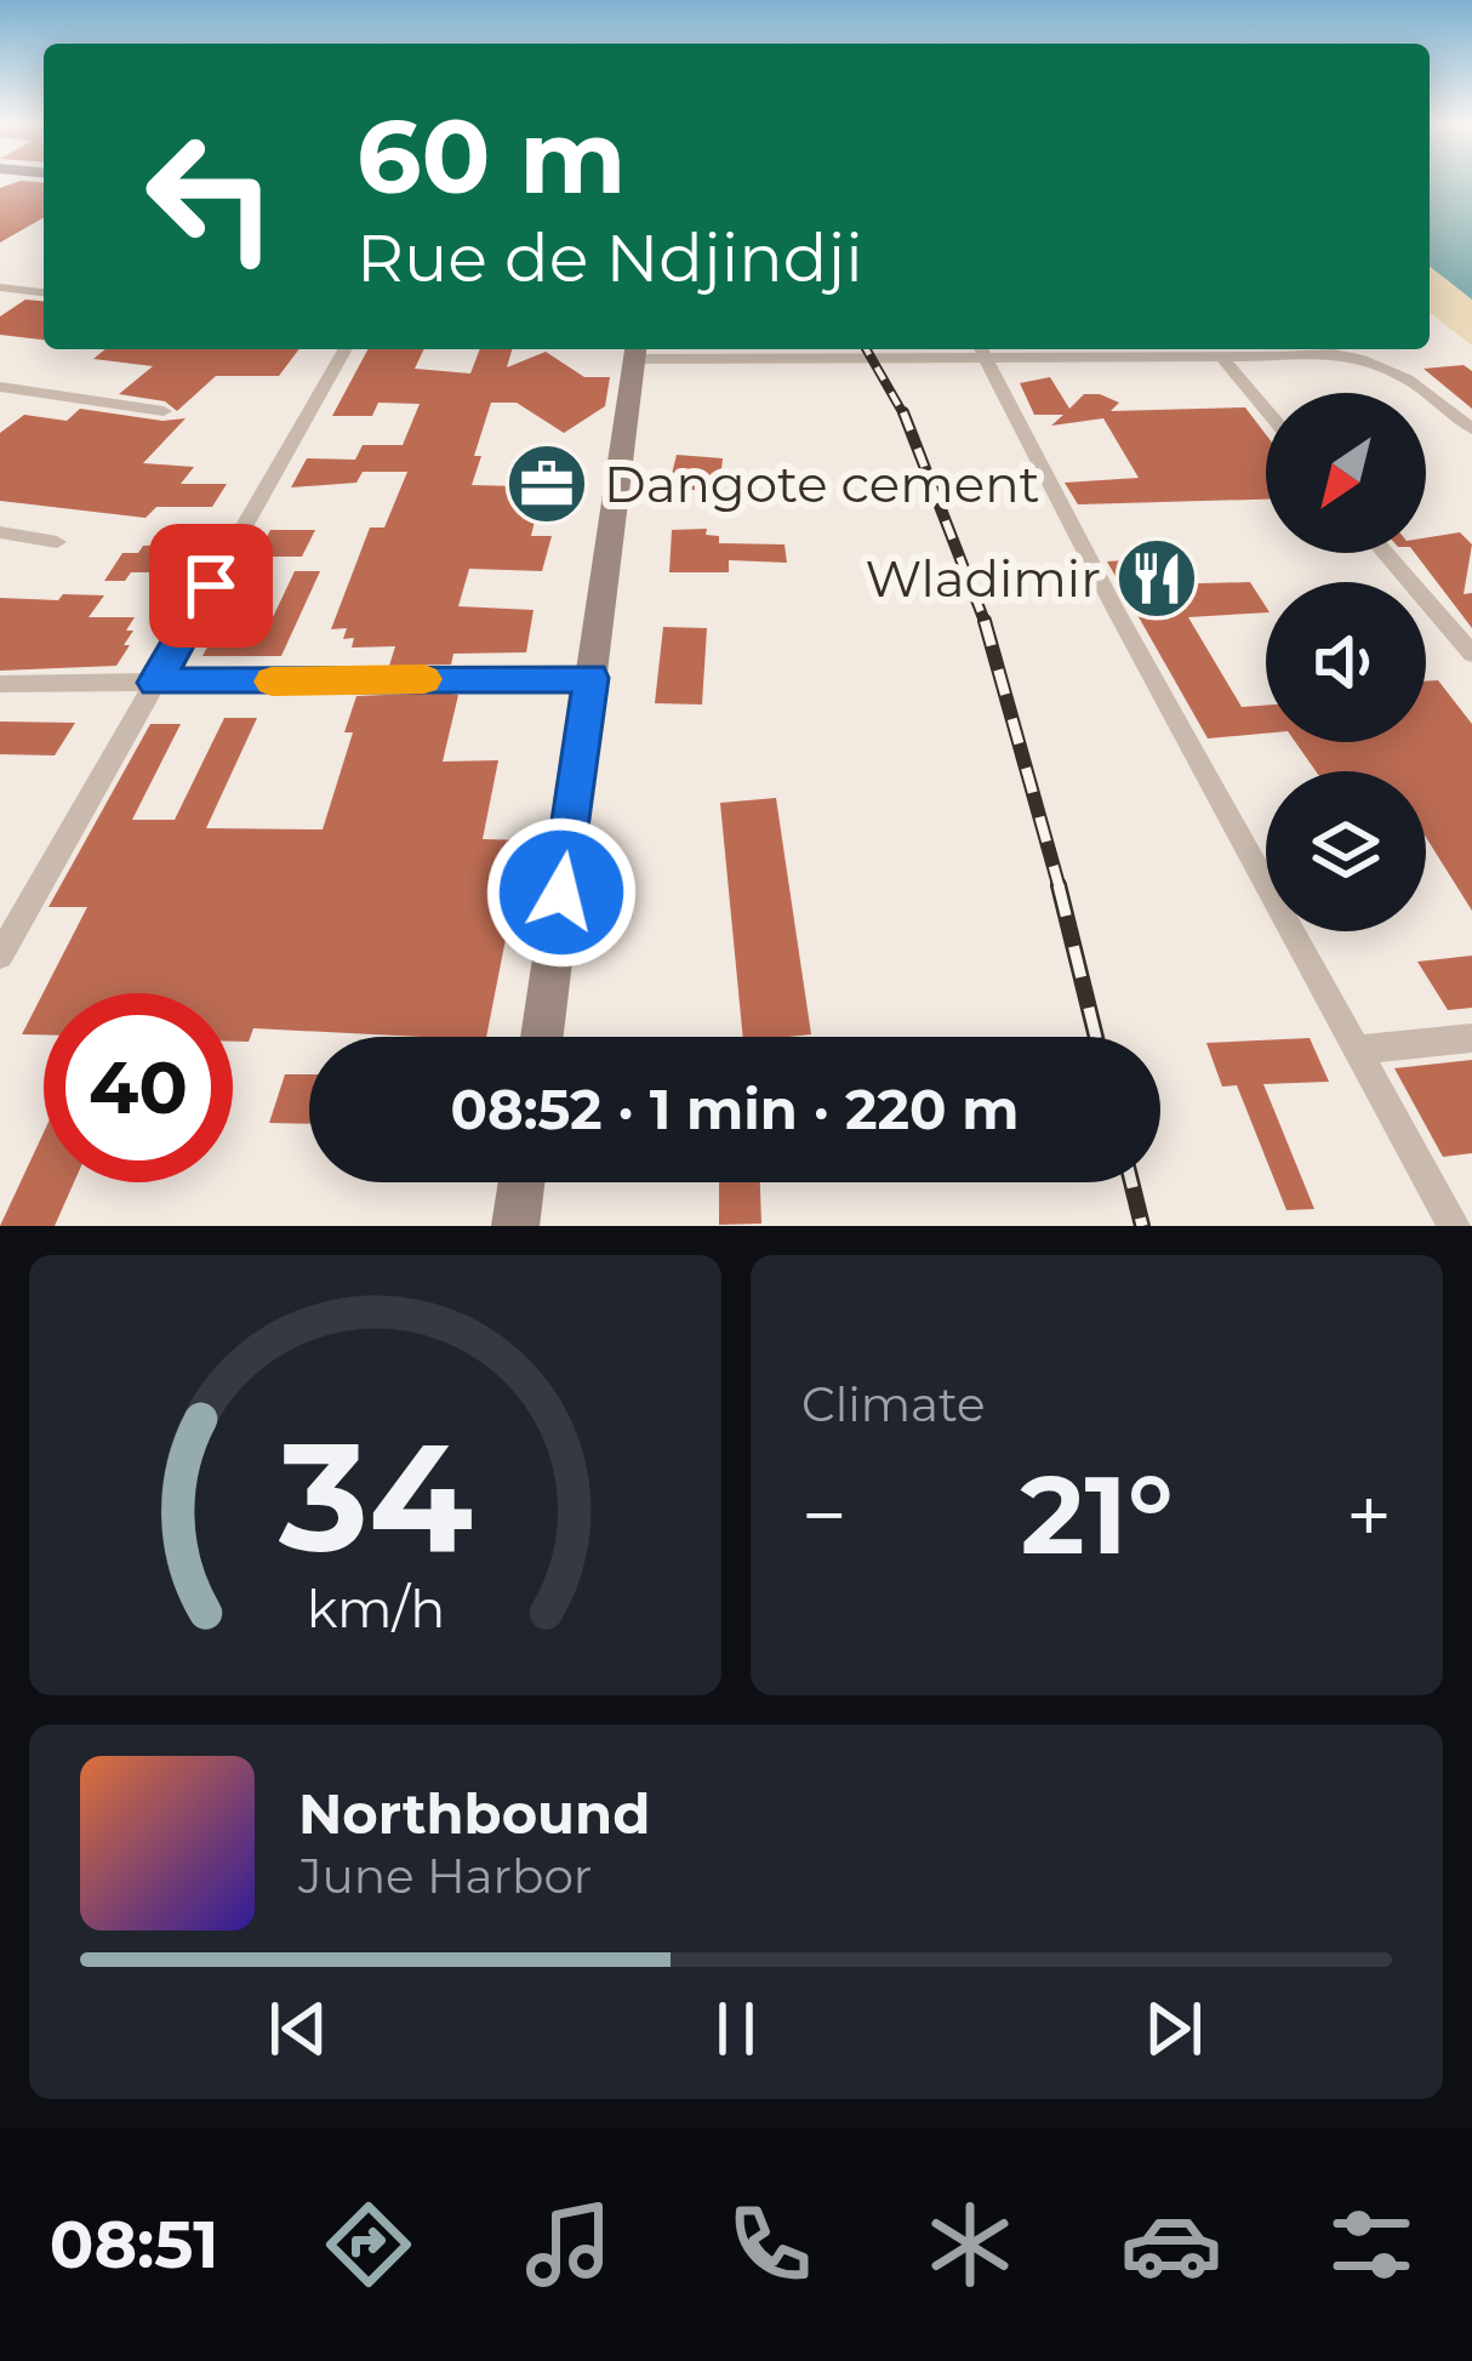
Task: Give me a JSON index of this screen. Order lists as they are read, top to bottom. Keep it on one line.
{"places":{"office":["Dangote cement"],"restaurant":["Wladimir"]},"north":"bottom left","page":{"turn":["60 m","Rue de Ndjindji"],"limit":"40","trip":"08:52 · 1 min · 220 m","tile":"Climate","heat":["−","21°","+"],"song":["Northbound","June Harbor"],"tabs":"08:51","gauge":["34","km/h"]}}
